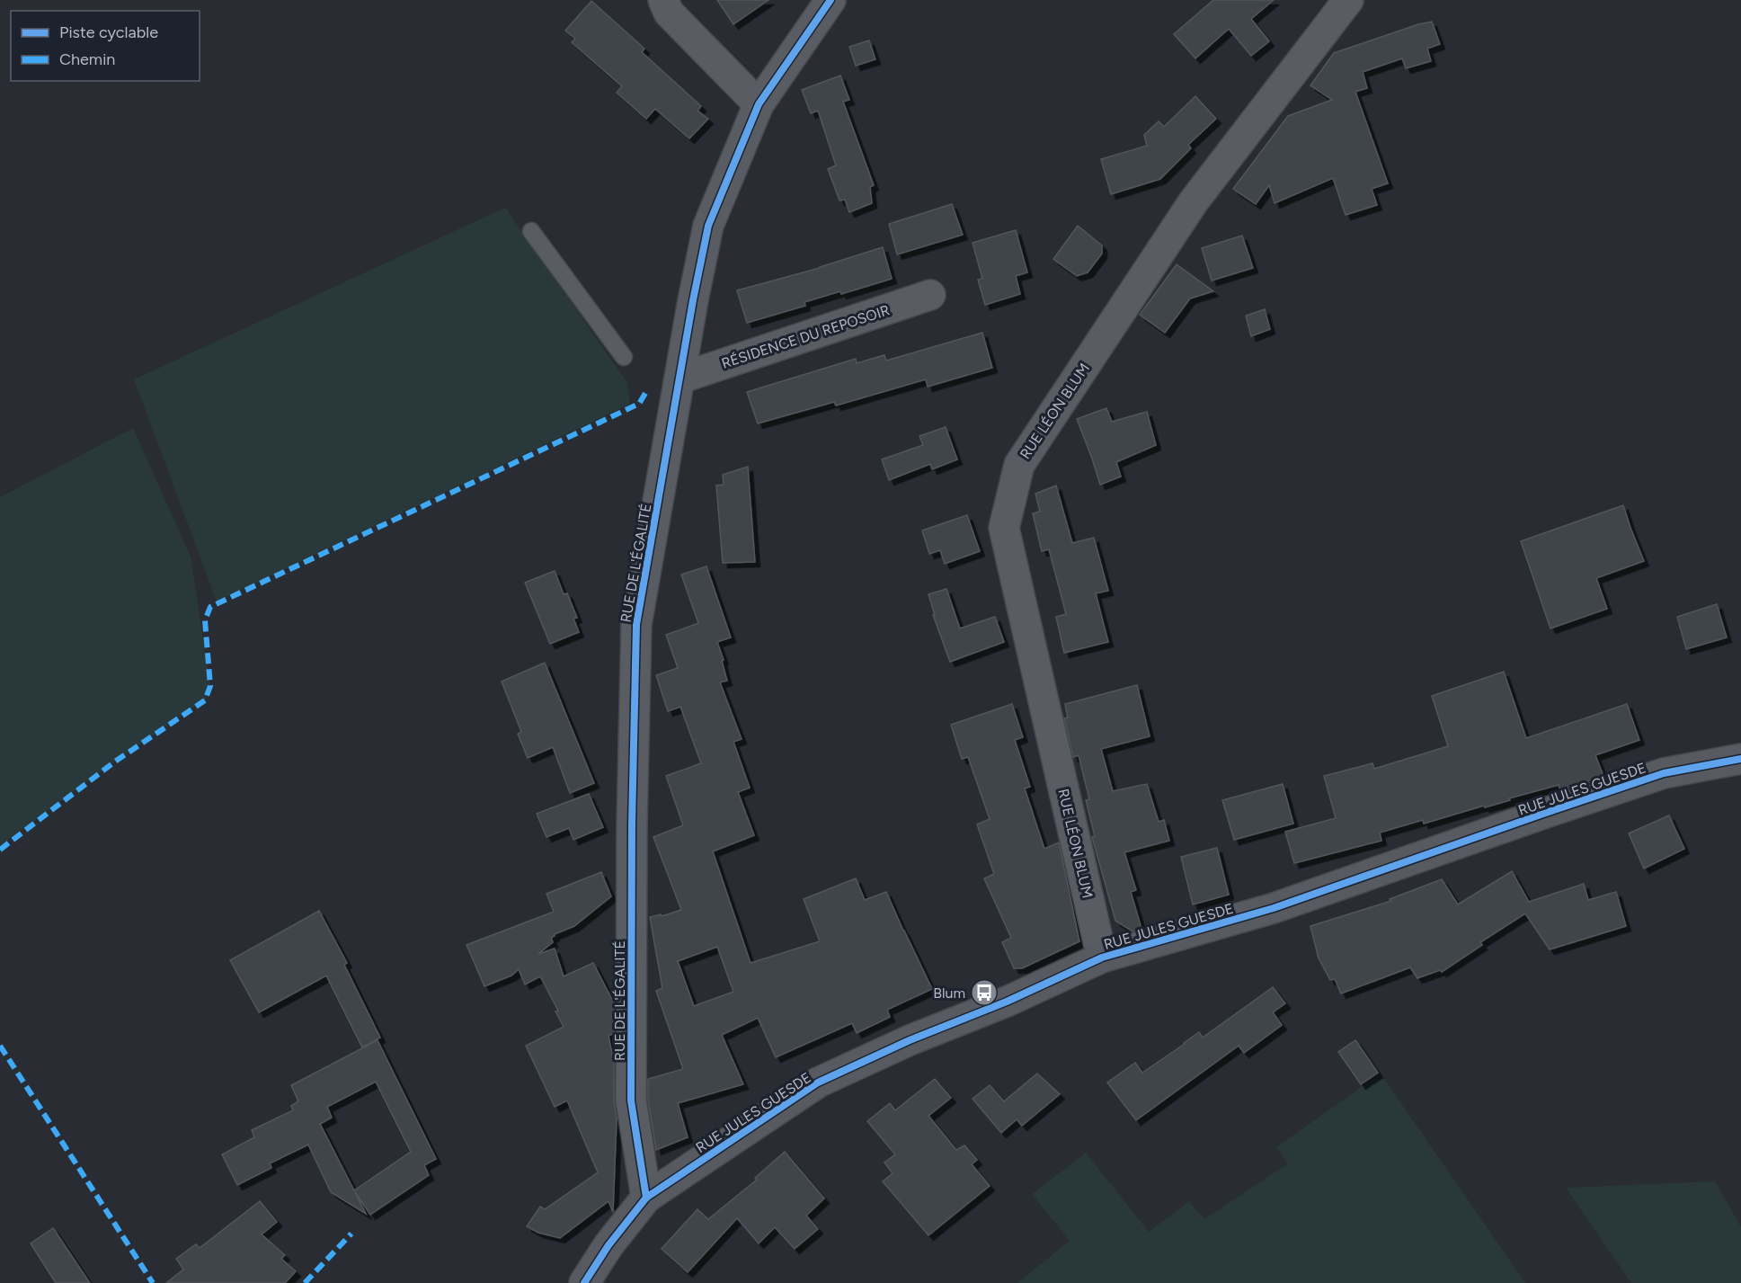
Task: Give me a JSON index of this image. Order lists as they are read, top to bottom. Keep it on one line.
{"streets":{"street":["RÉSIDENCE DU REPOSOIR","RUE LÉON BLUM","RUE DE L'ÉGALITÉ","RUE JULES GUESDE"]},"crossings":[["RÉSIDENCE DU REPOSOIR","RUE DE L'ÉGALITÉ"],["RUE LÉON BLUM","RUE JULES GUESDE"],["RUE DE L'ÉGALITÉ","RUE JULES GUESDE"]],"places":{"bus stop":["Blum"]},"legend":["Piste cyclable","Chemin"]}
